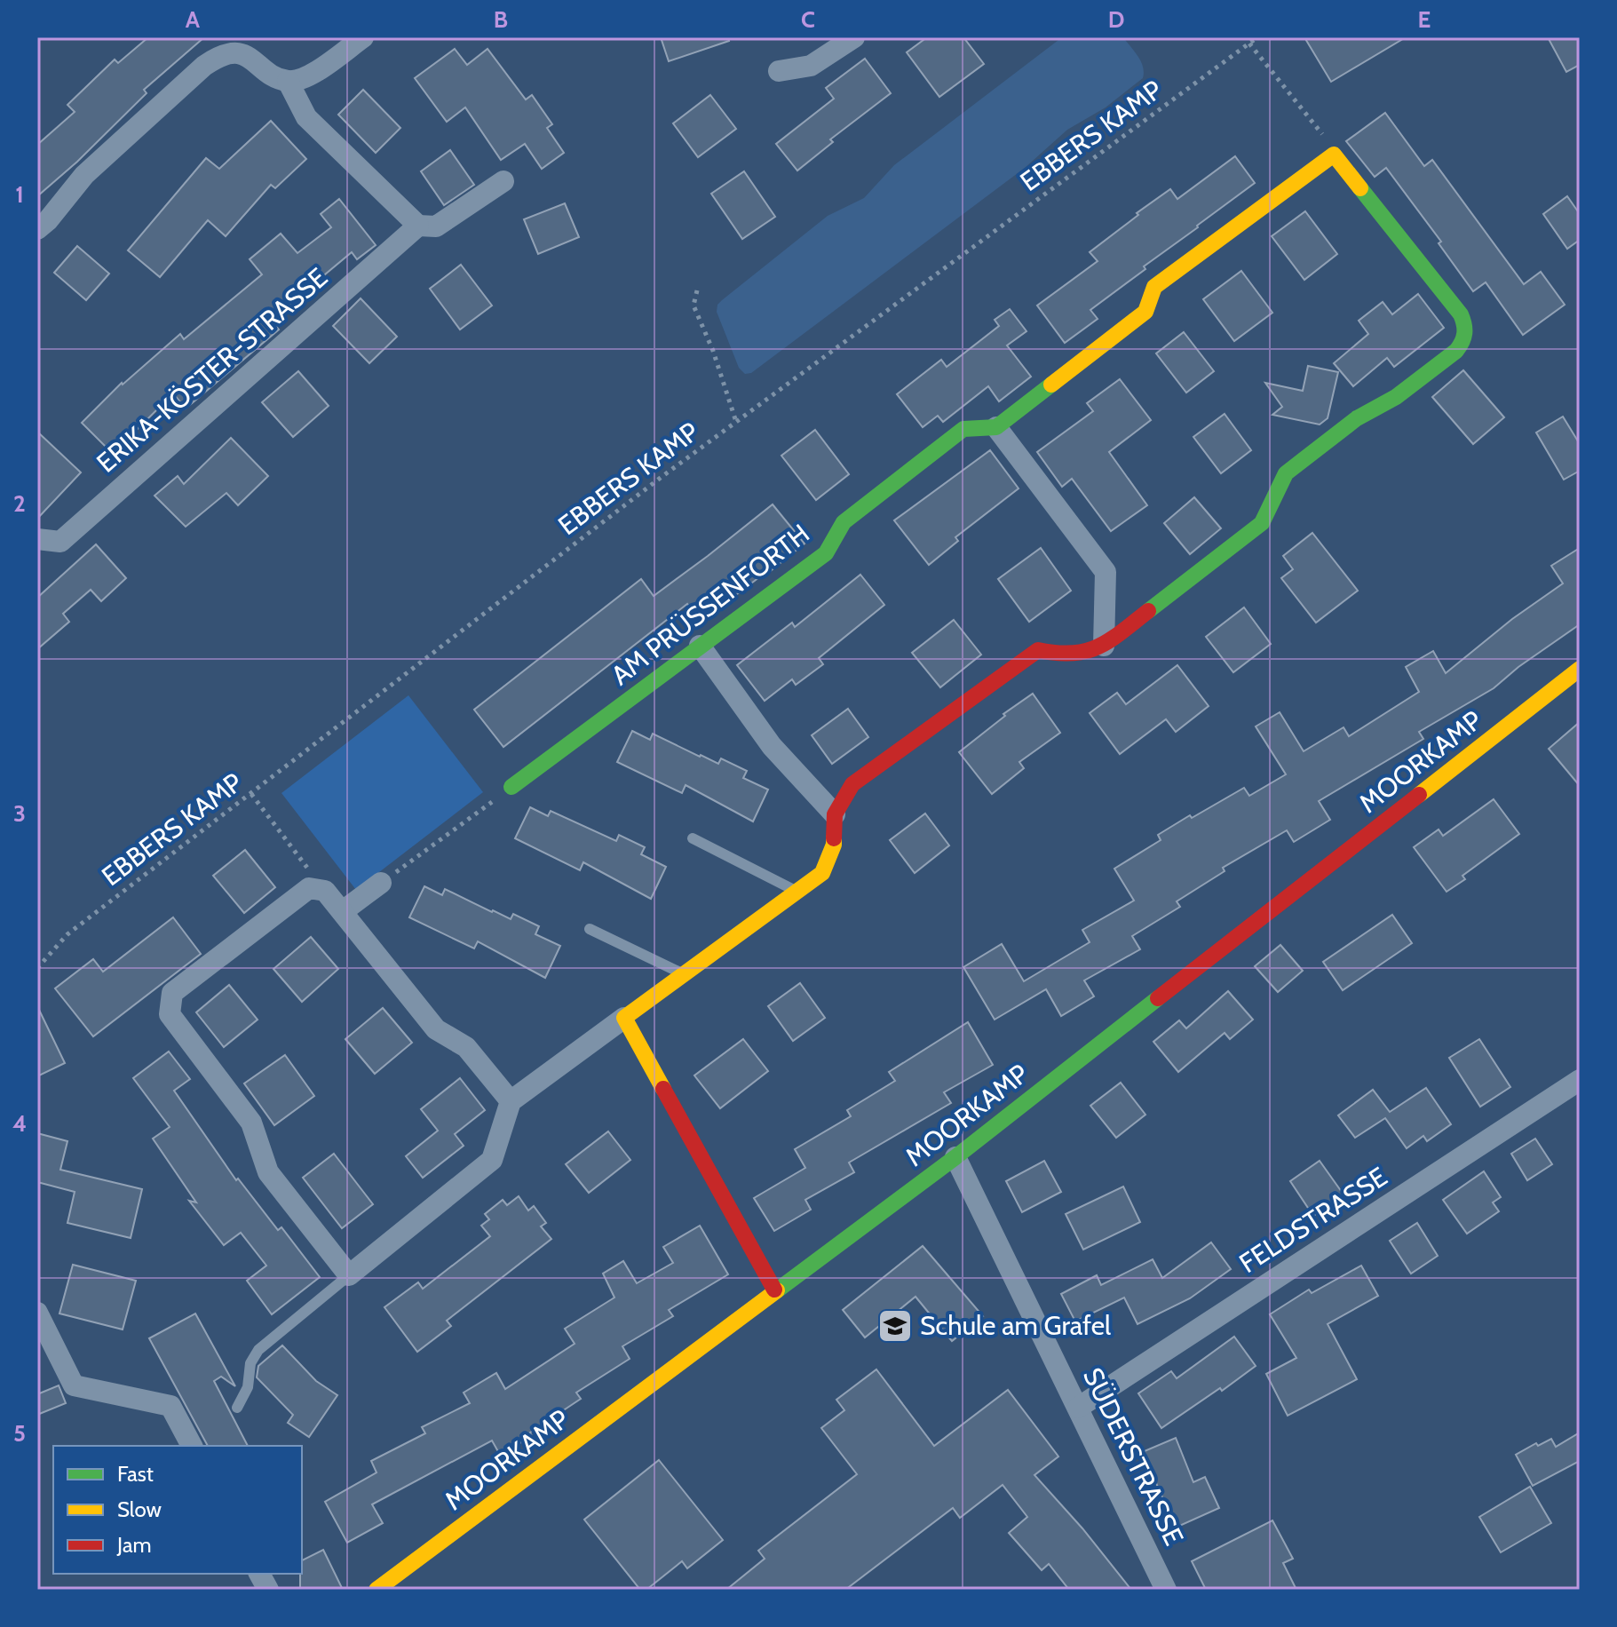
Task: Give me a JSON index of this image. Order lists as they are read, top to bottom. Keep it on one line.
{"streets":{"street":["ERIKA-KÖSTER-STRASSE","AM PRÜSSENFORTH","MOORKAMP","FELDSTRASSE","SÜDERSTRASSE"],"path":["EBBERS KAMP"]},"crossings":[["MOORKAMP","SÜDERSTRASSE"],["FELDSTRASSE","SÜDERSTRASSE"]],"places":{"school or university":["Schule am Grafel"]},"legend":["Fast","Slow","Jam"],"grid":{"columns":["A","B","C","D","E"],"rows":["1","2","3","4","5"]}}
